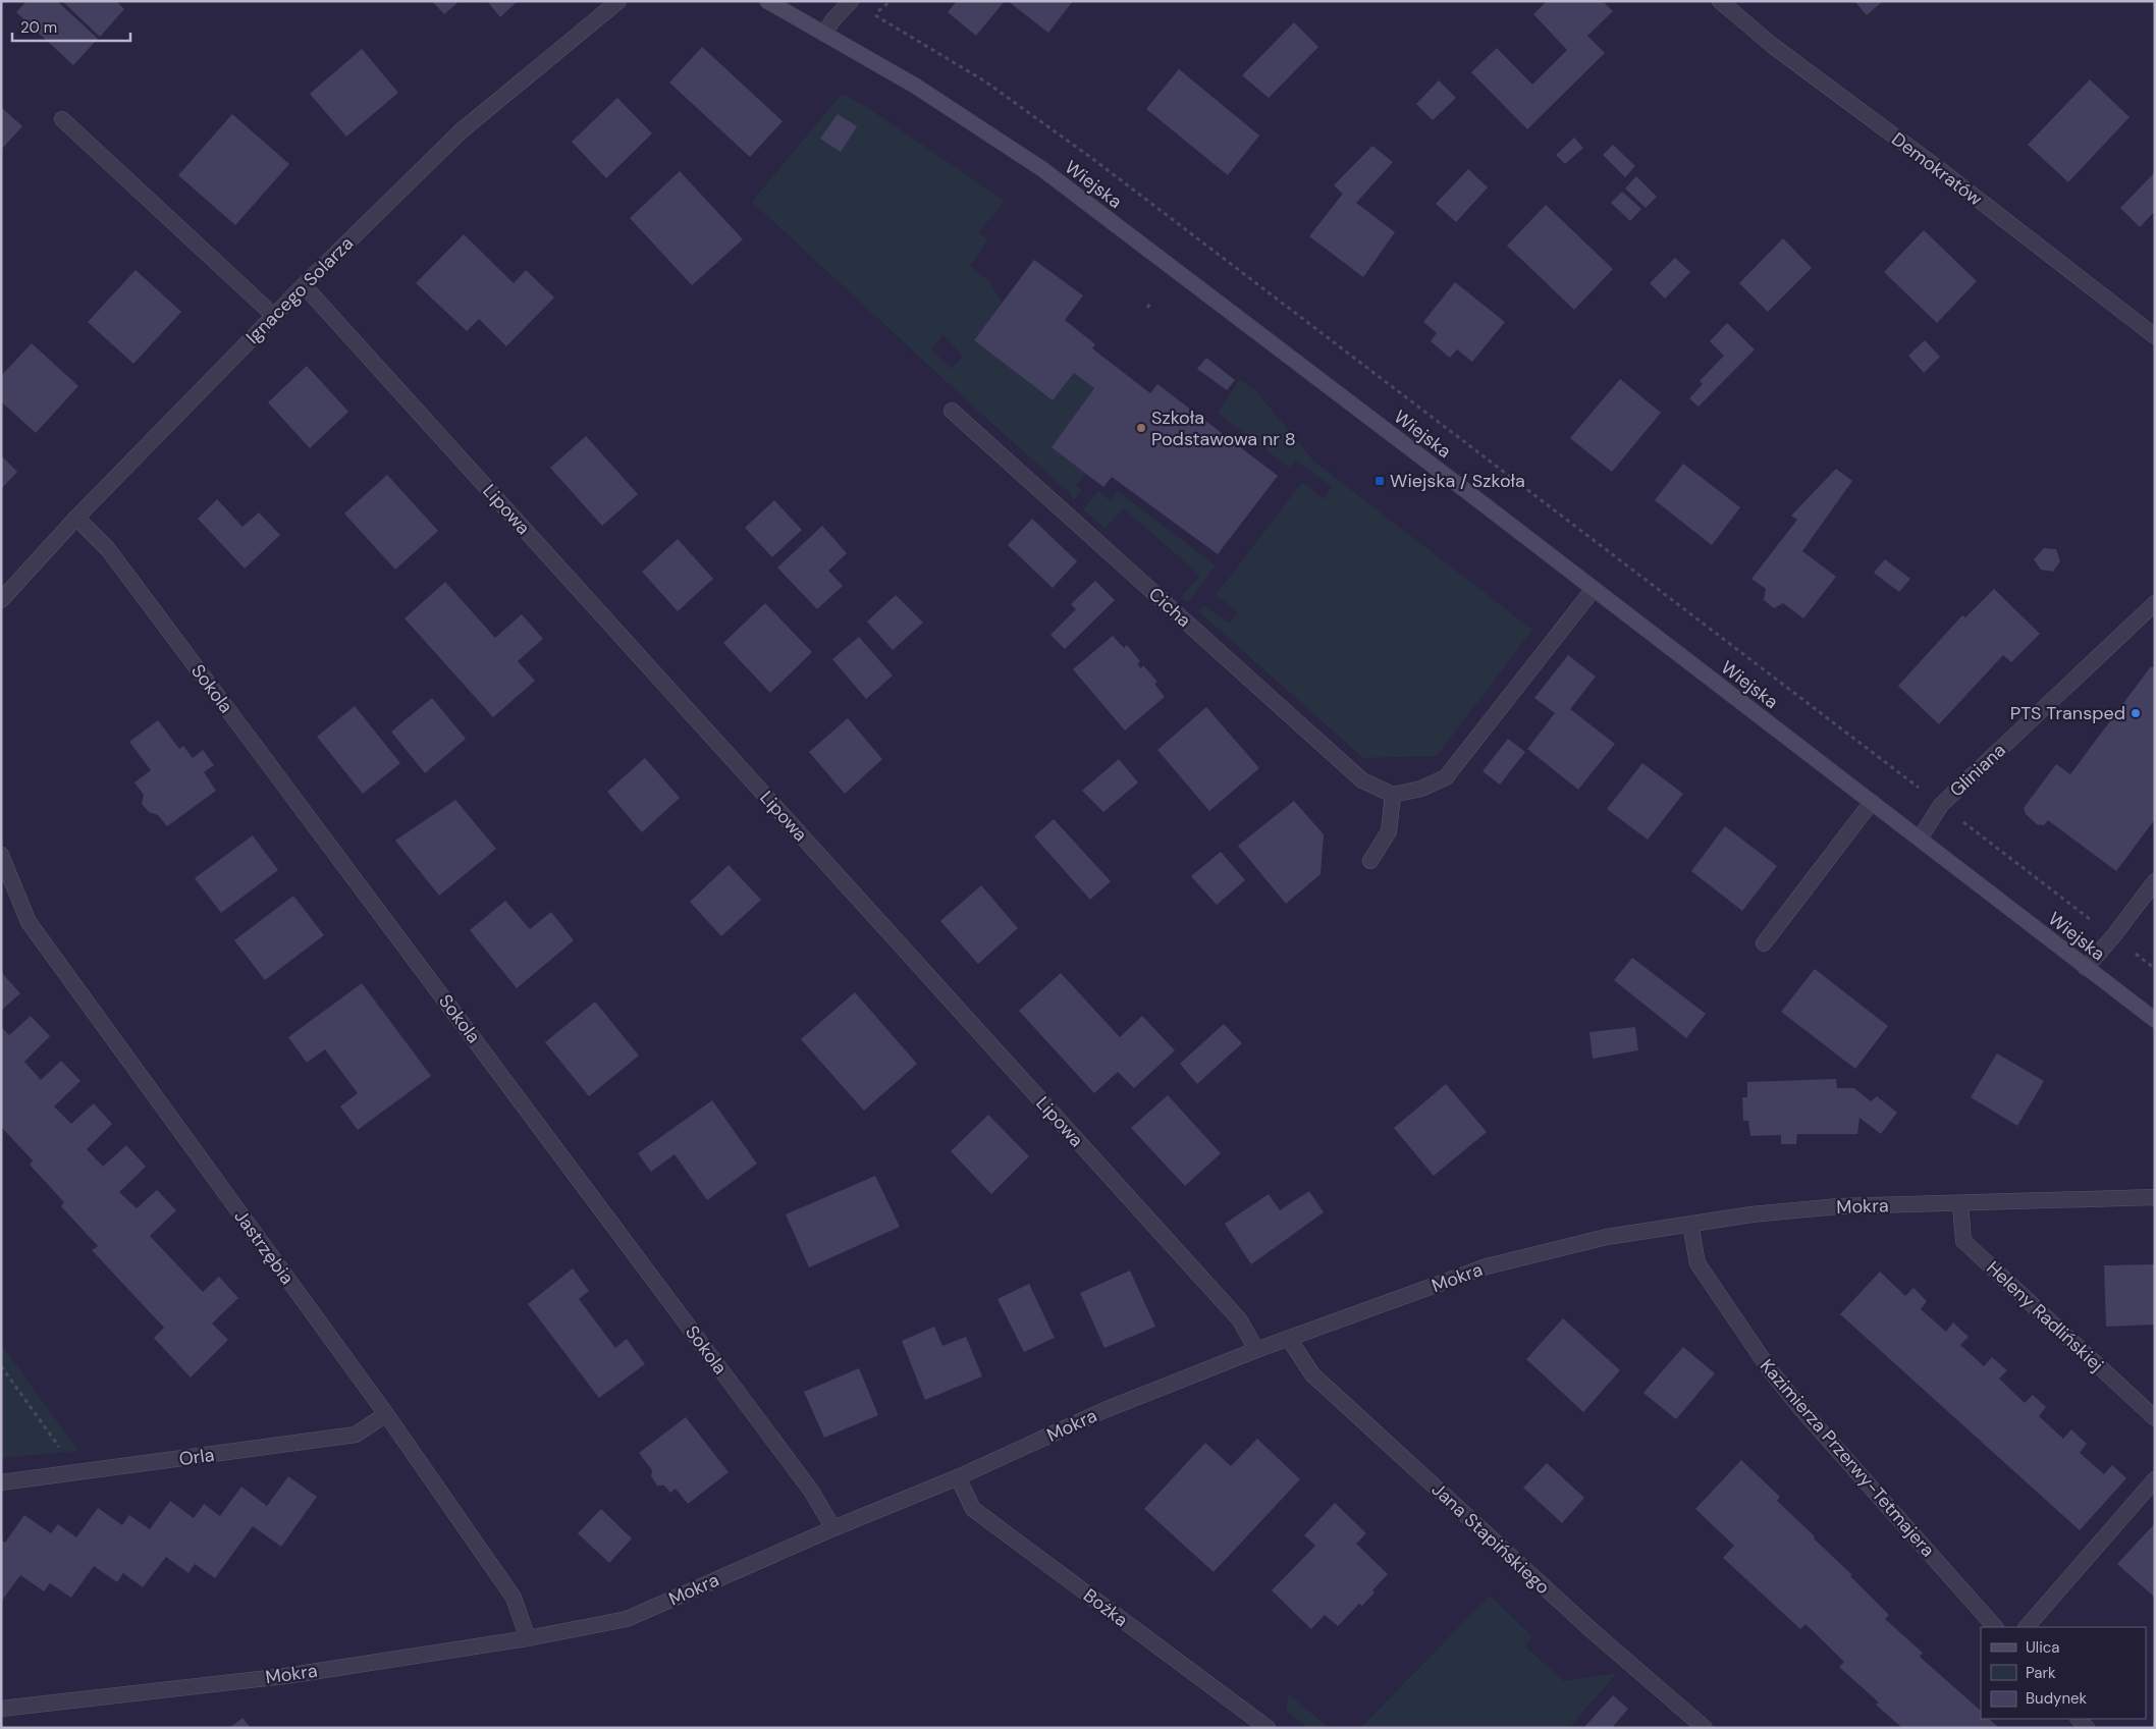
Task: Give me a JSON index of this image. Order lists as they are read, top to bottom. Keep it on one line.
{"streets":{"street":["Demokratów","Wiejska","Ignacego Solarza","Lipowa","Cicha","Sokola","Gliniana","Mokra","Jastrzębia","Heleny Radlińskiej","Orla","Kazimierza Przerwy-Tetmajera","Jana Stapińskiego","Bożka"]},"crossings":[["Wiejska","Gliniana"],["Ignacego Solarza","Lipowa"],["Ignacego Solarza","Sokola"],["Lipowa","Mokra"],["Sokola","Mokra"],["Mokra","Jastrzębia"],["Mokra","Heleny Radlińskiej"],["Mokra","Kazimierza Przerwy-Tetmajera"],["Mokra","Jana Stapińskiego"],["Mokra","Bożka"],["Jastrzębia","Orla"]],"places":{"other":["Szkoła Podstawowa nr 8","PTS Transped"],"transit":["Wiejska / Szkoła"]},"legend":["Ulica","Park","Budynek"],"scale_bar":"20 m"}
